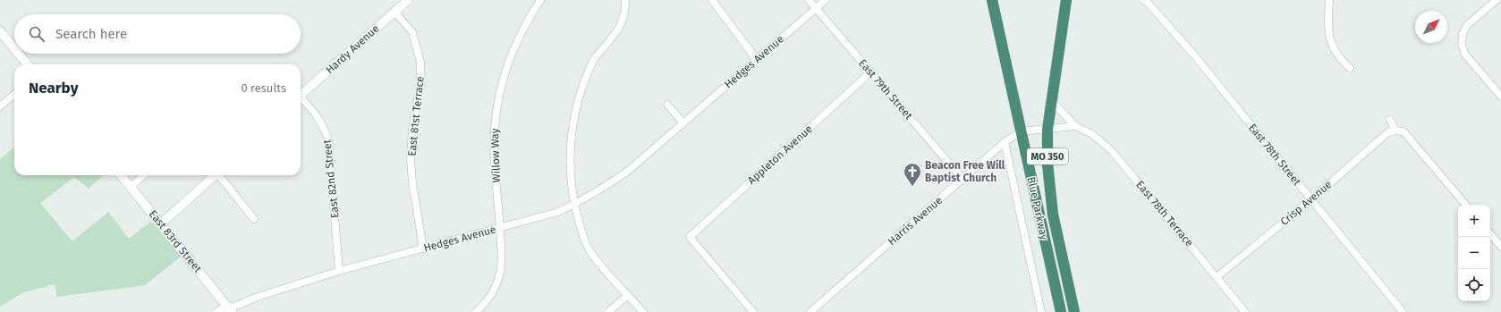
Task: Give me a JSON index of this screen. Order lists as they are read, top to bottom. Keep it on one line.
{"streets":{"highway":["MO 350","Blue Parkway"],"street":["Hardy Avenue","Hedges Avenue","East 79th Street","East 81st Terrace","Appleton Avenue","East 78th Street","Willow Way","East 82nd Street","Crisp Avenue","East 78th Terrace","Harris Avenue","East 83rd Street"]},"crossings":[["Hardy Avenue","East 81st Terrace"],["Hedges Avenue","East 79th Street"],["Hedges Avenue","East 81st Terrace"],["Hedges Avenue","Willow Way"],["Hedges Avenue","East 82nd Street"],["Hedges Avenue","East 83rd Street"],["East 79th Street","Appleton Avenue"],["East 79th Street","Harris Avenue"],["East 78th Street","Crisp Avenue"],["Crisp Avenue","East 78th Terrace"],["Blue Parkway","East 78th Terrace"],["Blue Parkway","Harris Avenue"]],"places":{"church":["Beacon Free Will Baptist Church"]},"north":"top right","page":{"search":"Search here","heading":["Nearby","0 results"],"map_buttons":["+","−"]}}
